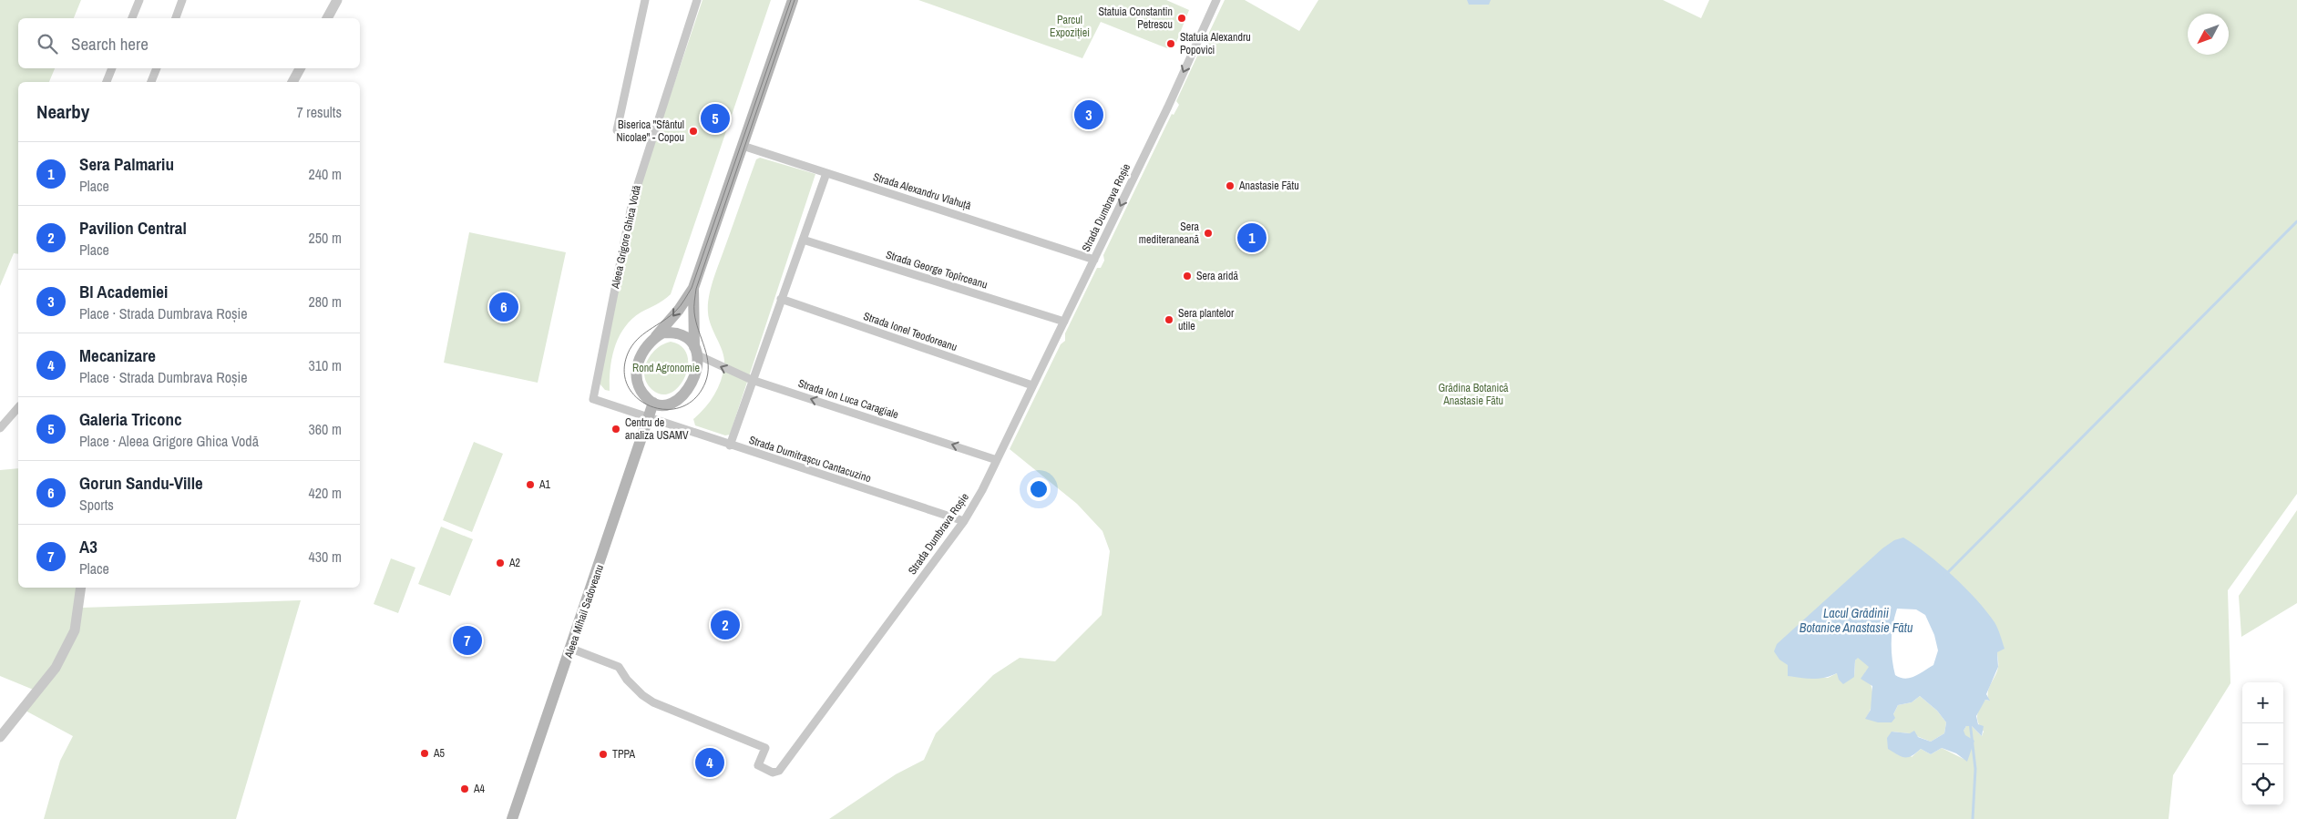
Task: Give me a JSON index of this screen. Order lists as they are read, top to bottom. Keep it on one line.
{"streets":{"main road":["Aleea Mihail Sadoveanu"],"street":["Strada Alexandru Vlahuță","Strada Dumbrava Roșie","Aleea Grigore Ghica Vodă","Strada George Topîrceanu","Strada Ionel Teodoreanu","Strada Ion Luca Caragiale","Strada Dumitrașcu Cantacuzino"]},"crossings":[["Strada Alexandru Vlahuță","Strada Dumbrava Roșie"],["Strada Dumbrava Roșie","Strada George Topîrceanu"],["Strada Dumbrava Roșie","Strada Ionel Teodoreanu"],["Strada Dumbrava Roșie","Strada Ion Luca Caragiale"],["Strada Dumbrava Roșie","Strada Dumitrașcu Cantacuzino"],["Strada Dumbrava Roșie","Aleea Mihail Sadoveanu"],["Aleea Grigore Ghica Vodă","Strada Dumitrașcu Cantacuzino"],["Strada Ion Luca Caragiale","Aleea Mihail Sadoveanu"],["Strada Dumitrașcu Cantacuzino","Aleea Mihail Sadoveanu"]],"one_way":["Strada Ion Luca Caragiale"],"water":["Lacul Grădinii Botanice Anastasie Fătu"],"parks":["Parcul Expoziției","Rond Agronomie","Grădina Botanică Anastasie Fătu"],"places":["Statuia Constantin Petrescu","Statuia Alexandru Popovici","Biserica \"Sfântul Nicolae\" - Copou","Anastasie Fătu","Sera mediteraneană","Sera aridă","Sera plantelor utile","Centru de analiza USAMV","A1","A2","A5","TPPA","A4"],"north":"bottom left","page":{"search":"Search here","heading":["Nearby","7 results"],"pins":["3","5","1","6","2","7","4"],"list":[{"mark":"1","name":"Sera Palmariu","note":"Place","value":"240 m"},{"mark":"2","name":"Pavilion Central","note":"Place","value":"250 m"},{"mark":"3","name":"Bl Academiei","note":"Place · Strada Dumbrava Roșie","value":"280 m"},{"mark":"4","name":"Mecanizare","note":"Place · Strada Dumbrava Roșie","value":"310 m"},{"mark":"5","name":"Galeria Triconc","note":"Place · Aleea Grigore Ghica Vodă","value":"360 m"},{"mark":"6","name":"Gorun Sandu-Ville","note":"Sports","value":"420 m"},{"mark":"7","name":"A3","note":"Place","value":"430 m"}],"map_buttons":["+","−"]}}
